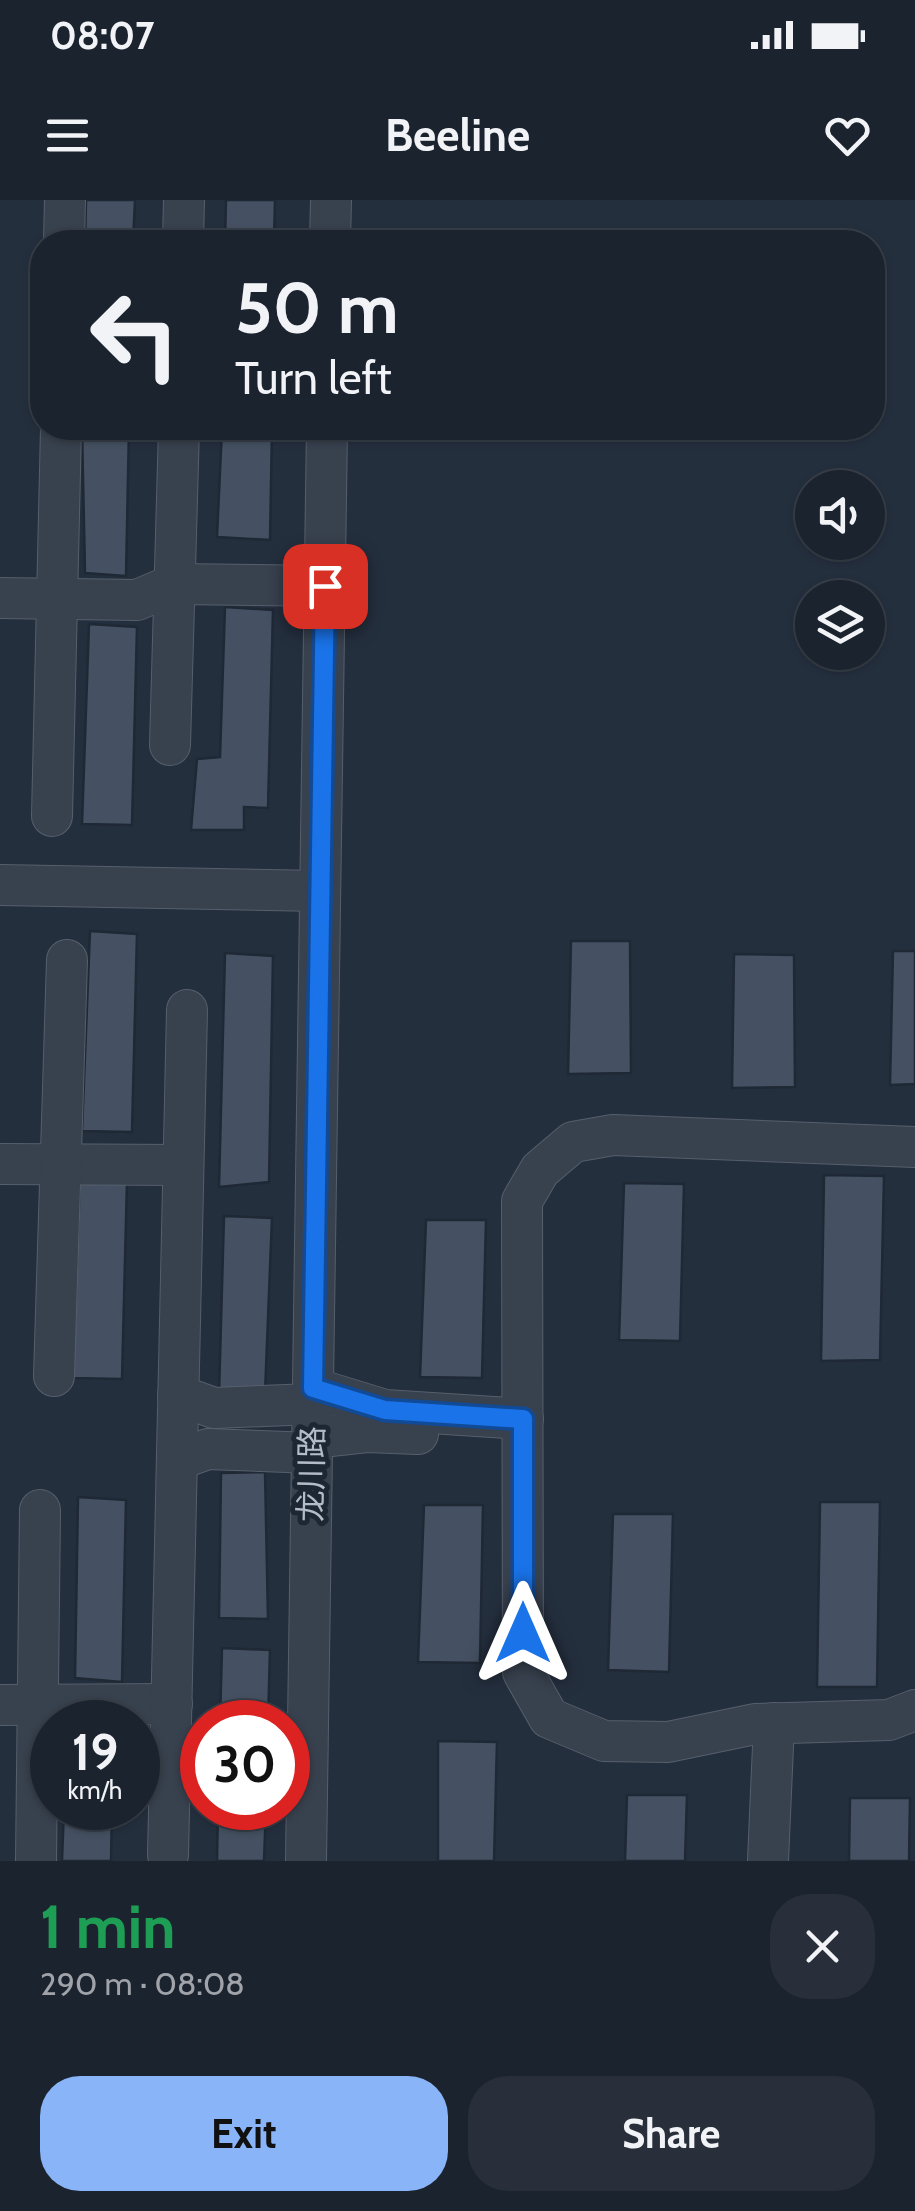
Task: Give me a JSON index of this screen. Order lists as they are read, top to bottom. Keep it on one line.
{"streets":{"street":["龙川路"]},"page":{"status":"08:07","header":"Beeline","turn":["50 m","Turn left"],"speed":"19 km/h","limit":"30","heading":["1 min","290 m · 08:08"],"buttons":["Exit","Share"]}}
